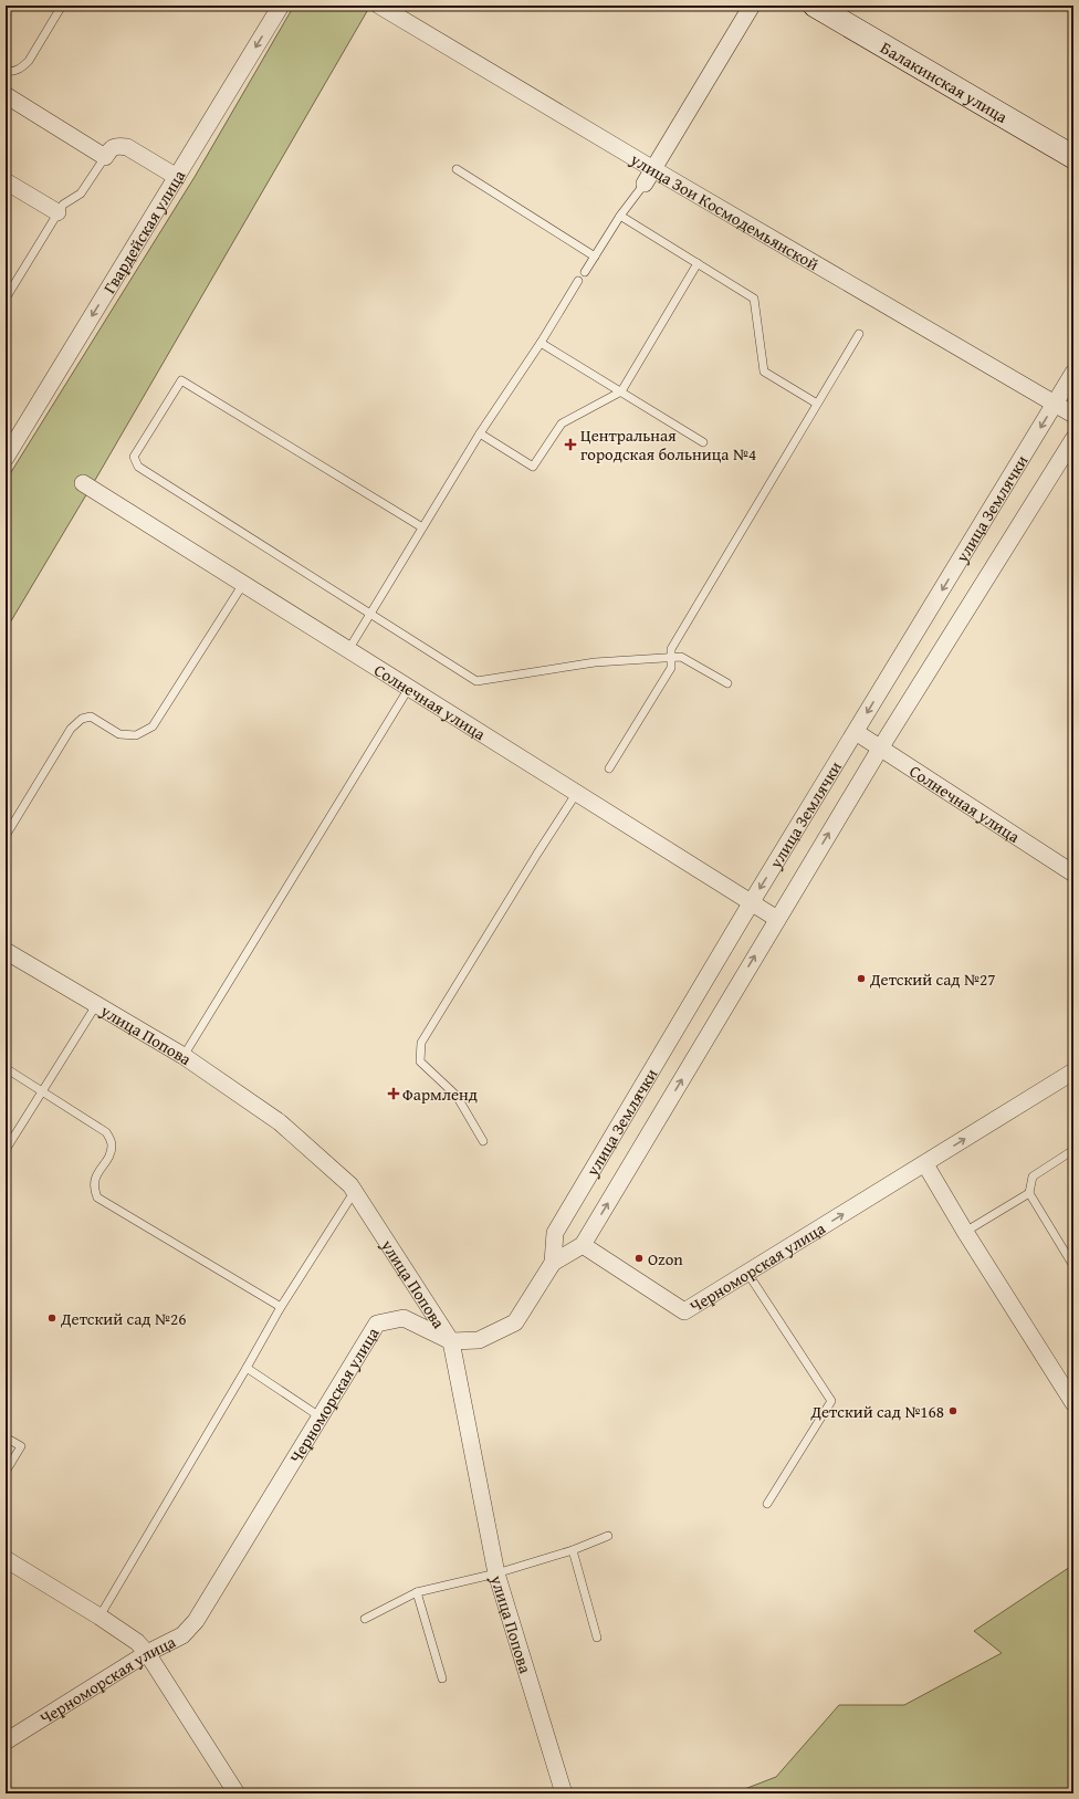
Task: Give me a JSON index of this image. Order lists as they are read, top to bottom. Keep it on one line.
{"streets":{"main road":["Балакинская улица"],"street":["улица Зои Космодемьянской","Гвардейская улица","улица Землячки","Солнечная улица","улица Попова","Черноморская улица"]},"crossings":[["улица Зои Космодемьянской","улица Землячки"],["улица Землячки","Солнечная улица"],["улица Землячки","Черноморская улица"],["улица Попова","Черноморская улица"]],"one_way":["Гвардейская улица"],"places":{"health":["Центральная городская больница №4","Фармленд"],"other":["Детский сад №27","Ozon","Детский сад №26","Детский сад №168"]}}
